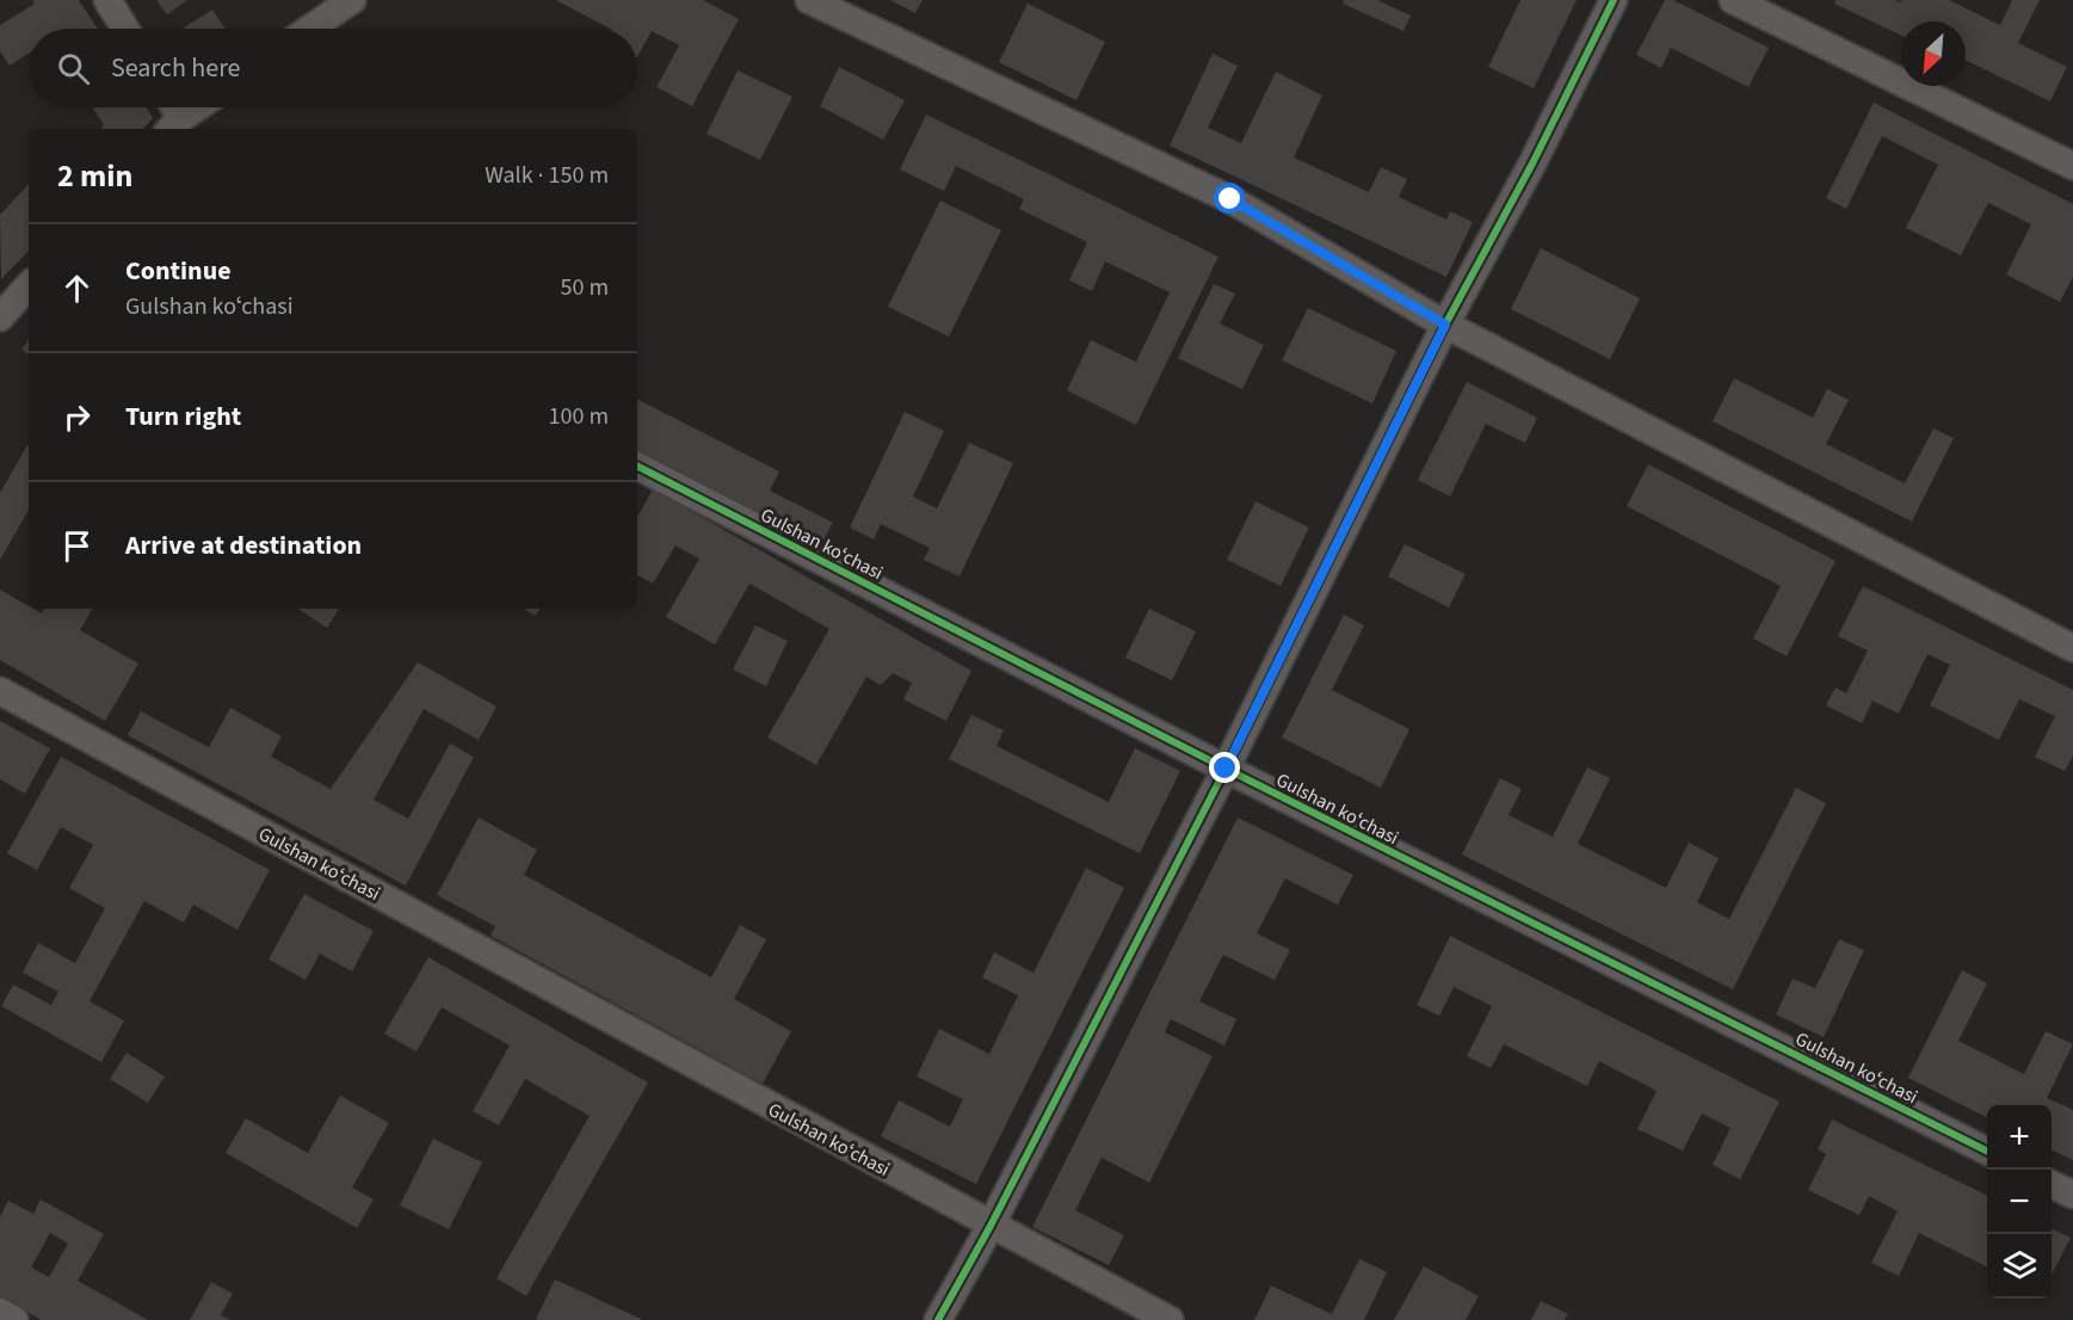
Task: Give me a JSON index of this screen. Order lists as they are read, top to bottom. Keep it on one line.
{"streets":{"street":["Gulshan koʻchasi"]},"north":"bottom left","page":{"search":"Search here","heading":["2 min","Walk · 150 m"],"list":[["Continue","Gulshan koʻchasi","50 m"],["Turn right","100 m"],"Arrive at destination"],"map_buttons":["+","−"]}}
